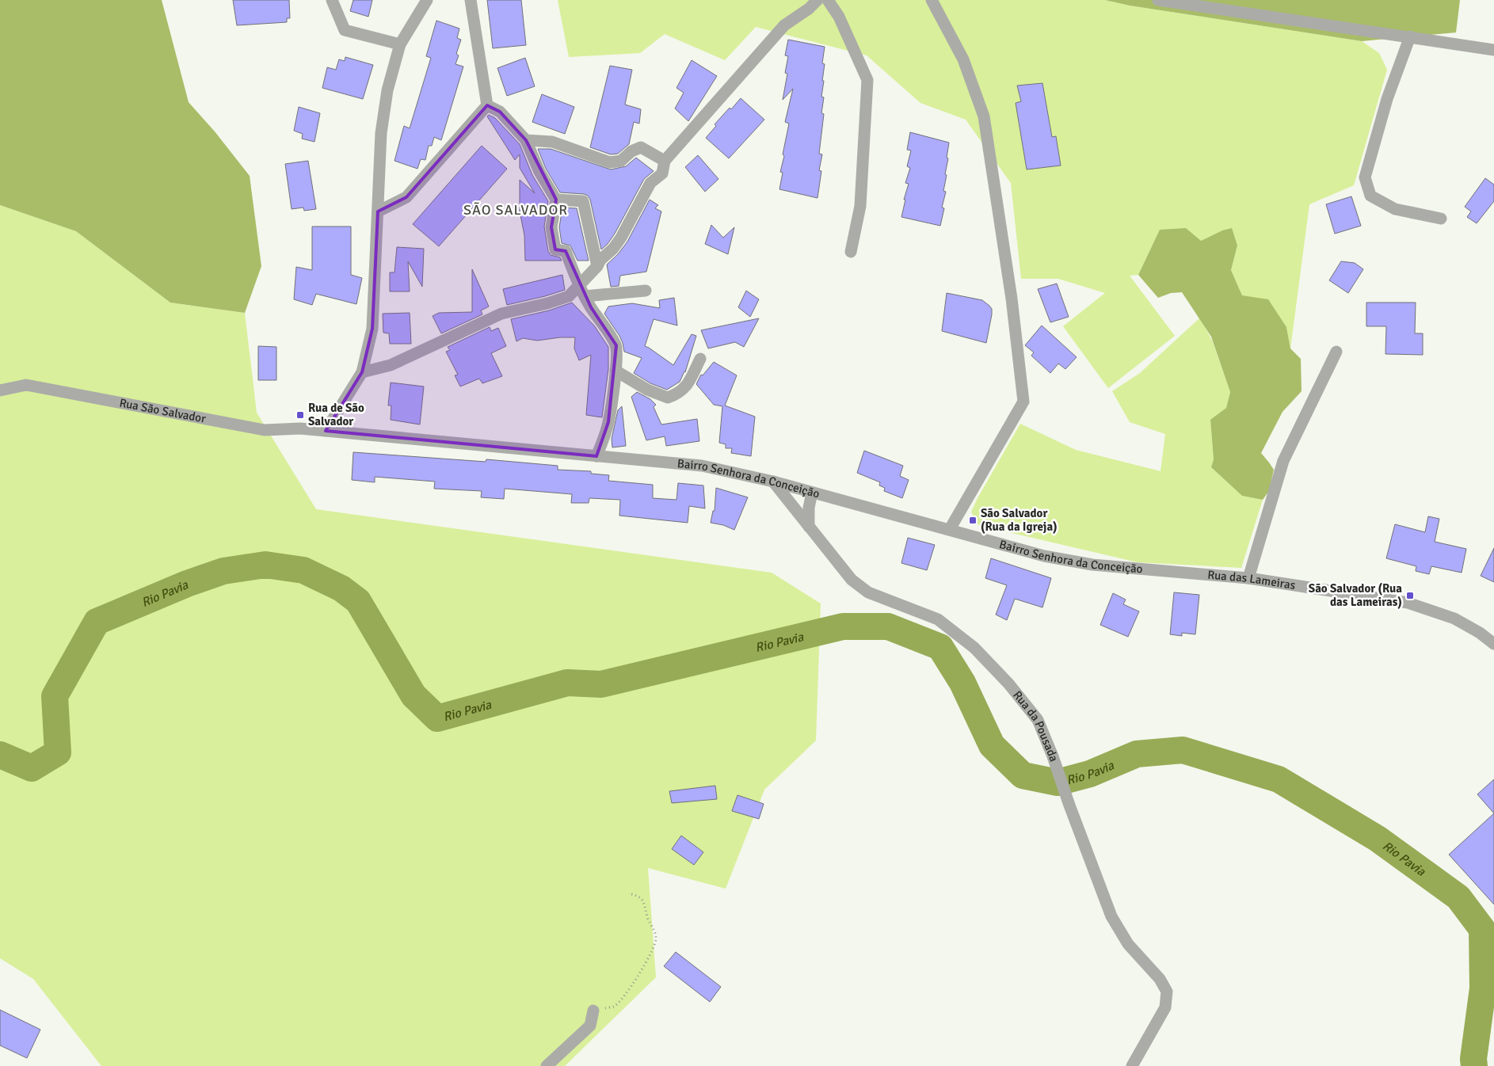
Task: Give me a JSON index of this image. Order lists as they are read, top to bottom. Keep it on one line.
{"streets":{"street":["Rua São Salvador","Bairro Senhora da Conceição","Rua das Lameiras","Rua da Pousada"]},"crossings":[["Rua São Salvador","Bairro Senhora da Conceição"],["Bairro Senhora da Conceição","Rua das Lameiras"],["Bairro Senhora da Conceição","Rua da Pousada"]],"districts":["SÃO SALVADOR"],"water":["Rio Pavia"],"places":{"transit":["Rua de São Salvador","São Salvador (Rua da Igreja)","São Salvador (Rua das Lameiras)"]}}
